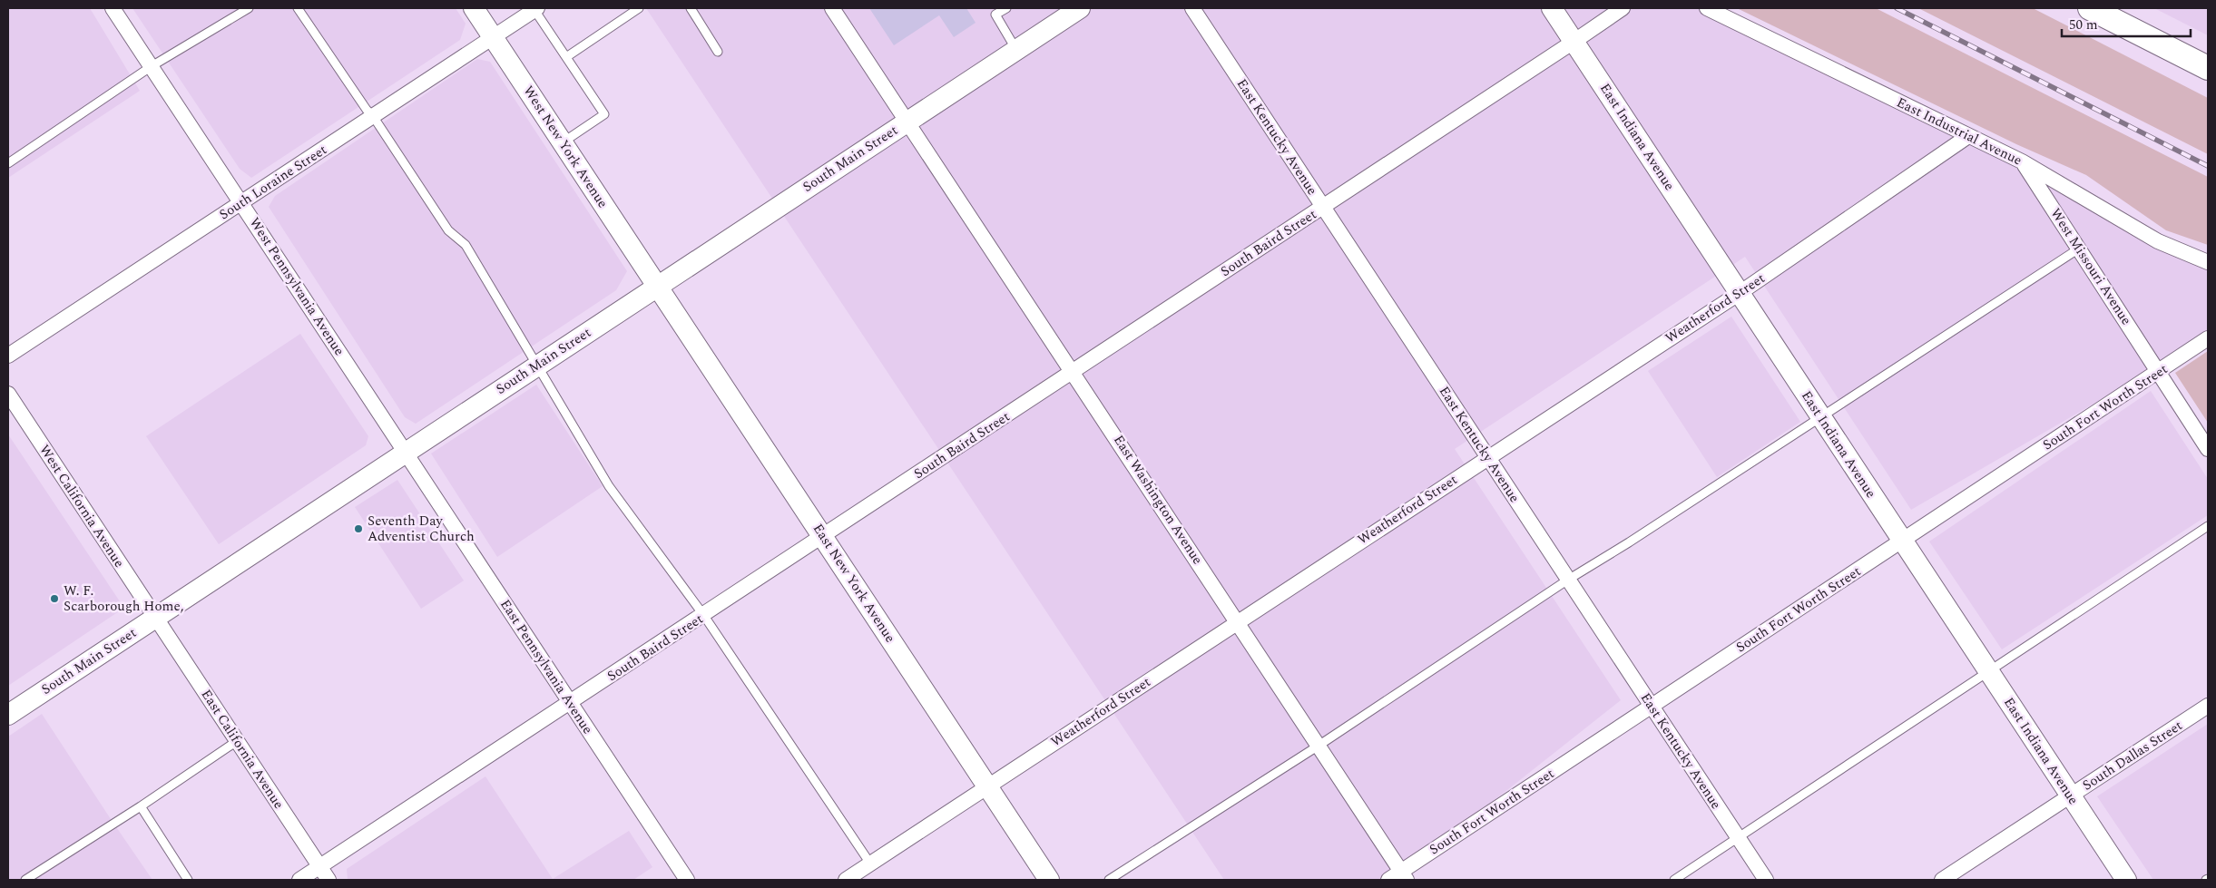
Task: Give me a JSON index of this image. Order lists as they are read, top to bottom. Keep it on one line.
{"streets":{"street":["East Industrial Avenue","East Kentucky Avenue","East Indiana Avenue","West New York Avenue","South Main Street","South Loraine Street","South Baird Street","West Missouri Avenue","West Pennsylvania Avenue","Weatherford Street","South Fort Worth Street","East Washington Avenue","West California Avenue","East New York Avenue","East Pennsylvania Avenue","East California Avenue","South Dallas Street"]},"crossings":[["East Industrial Avenue","West Missouri Avenue"],["East Industrial Avenue","Weatherford Street"],["East Kentucky Avenue","South Baird Street"],["East Kentucky Avenue","Weatherford Street"],["East Kentucky Avenue","South Fort Worth Street"],["East Indiana Avenue","South Baird Street"],["East Indiana Avenue","Weatherford Street"],["East Indiana Avenue","South Fort Worth Street"],["East Indiana Avenue","South Dallas Street"],["West New York Avenue","South Main Street"],["West New York Avenue","South Loraine Street"],["West New York Avenue","East New York Avenue"],["South Main Street","West Pennsylvania Avenue"],["South Main Street","East Washington Avenue"],["South Main Street","West California Avenue"],["South Main Street","East New York Avenue"],["South Main Street","East Pennsylvania Avenue"],["South Main Street","East California Avenue"],["South Loraine Street","West Pennsylvania Avenue"],["South Baird Street","East Washington Avenue"],["South Baird Street","East New York Avenue"],["South Baird Street","East Pennsylvania Avenue"],["South Baird Street","East California Avenue"],["West Missouri Avenue","South Fort Worth Street"],["West Pennsylvania Avenue","East Pennsylvania Avenue"],["Weatherford Street","East Washington Avenue"],["Weatherford Street","East New York Avenue"],["South Fort Worth Street","East Washington Avenue"],["West California Avenue","East California Avenue"]],"places":["Seventh Day Adventist Church","W. F. Scarborough Home,"],"scale_bar":"50 m"}
